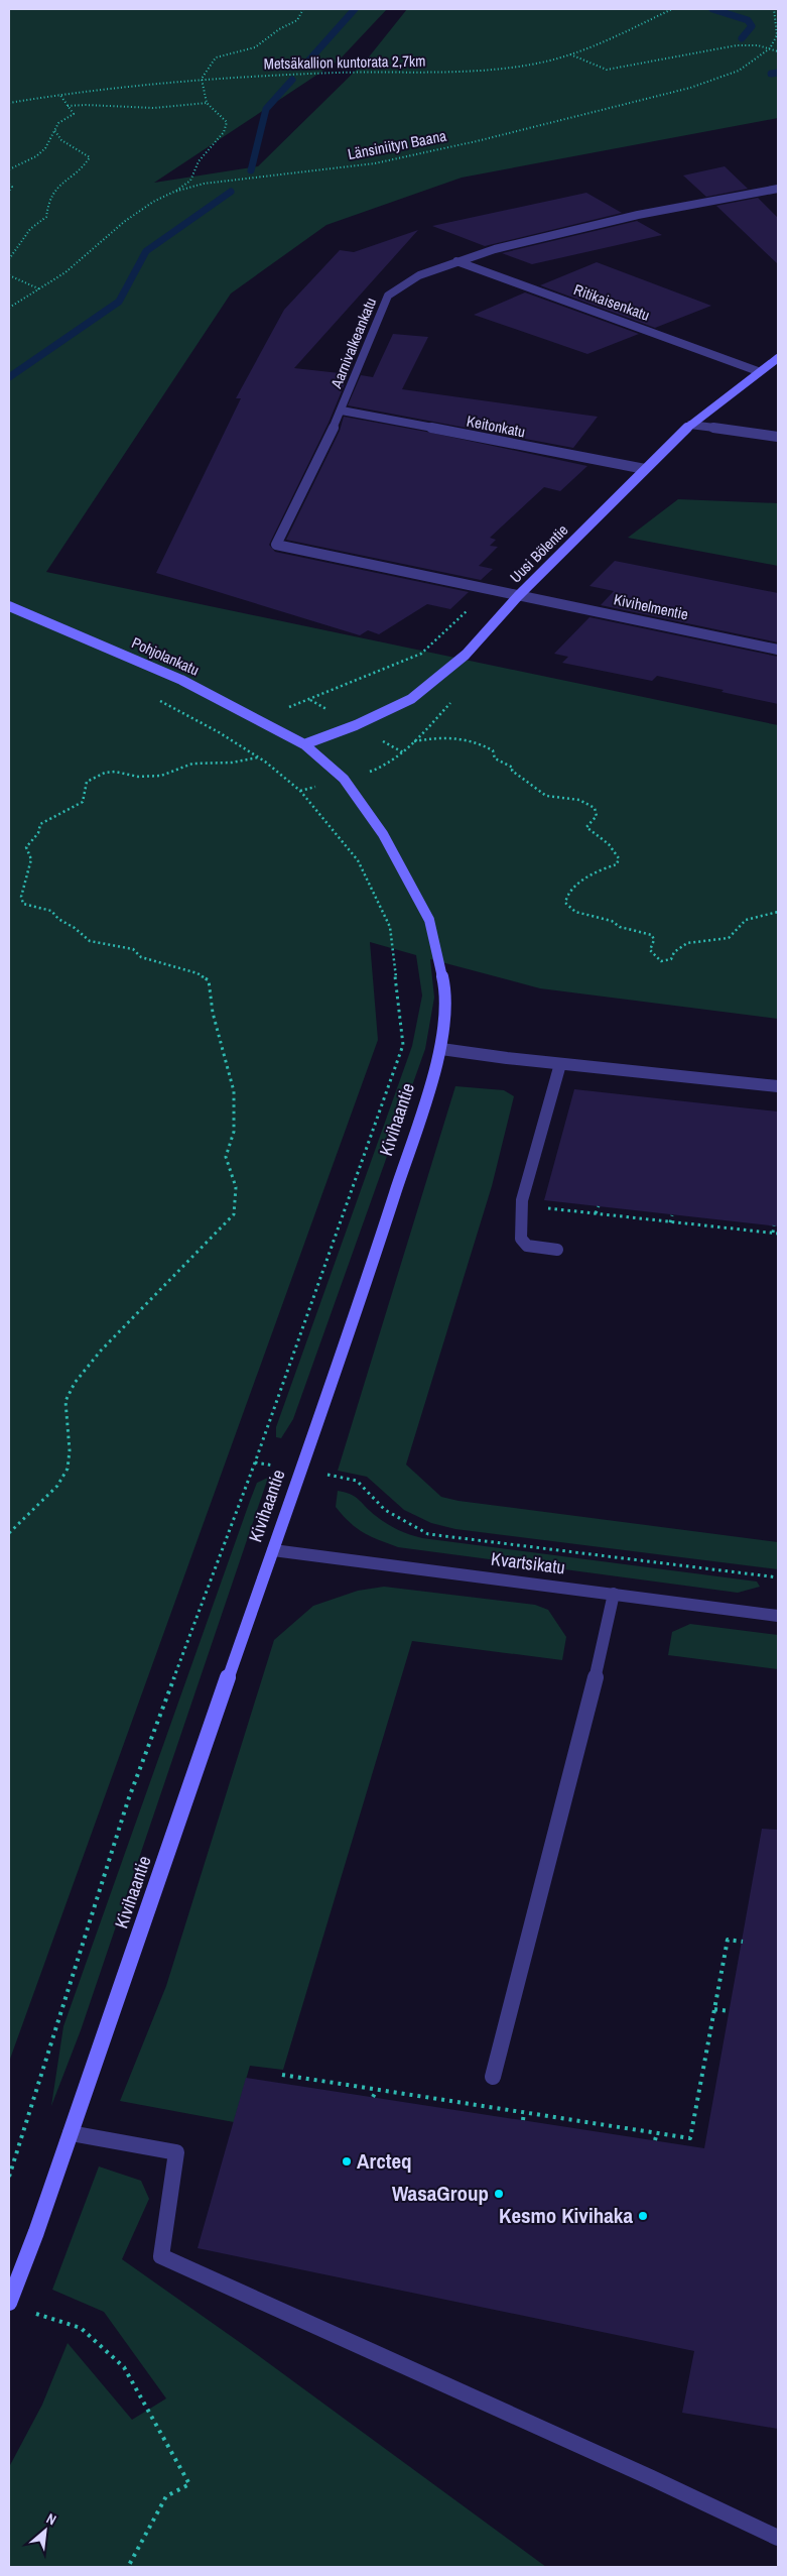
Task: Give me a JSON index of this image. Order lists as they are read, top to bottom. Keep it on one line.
{"streets":{"main road":["Uusi Bölentie","Pohjolankatu","Kivihaantie"],"street":["Ritikaisenkatu","Aarnivalkeankatu","Keitonkatu","Kivihelmentie","Kvartsikatu"],"path":["Metsäkallion kuntorata 2,7km","Länsiniityn Baana"]},"crossings":[["Ritikaisenkatu","Aarnivalkeankatu"],["Ritikaisenkatu","Uusi Bölentie"],["Aarnivalkeankatu","Keitonkatu"],["Aarnivalkeankatu","Uusi Bölentie"],["Aarnivalkeankatu","Kivihelmentie"],["Keitonkatu","Uusi Bölentie"],["Uusi Bölentie","Kivihelmentie"],["Uusi Bölentie","Pohjolankatu"],["Uusi Bölentie","Kivihaantie"],["Pohjolankatu","Kivihaantie"],["Kivihaantie","Kvartsikatu"]],"places":["Arcteq","WasaGroup","Kesmo Kivihaka"],"north":"top right"}
